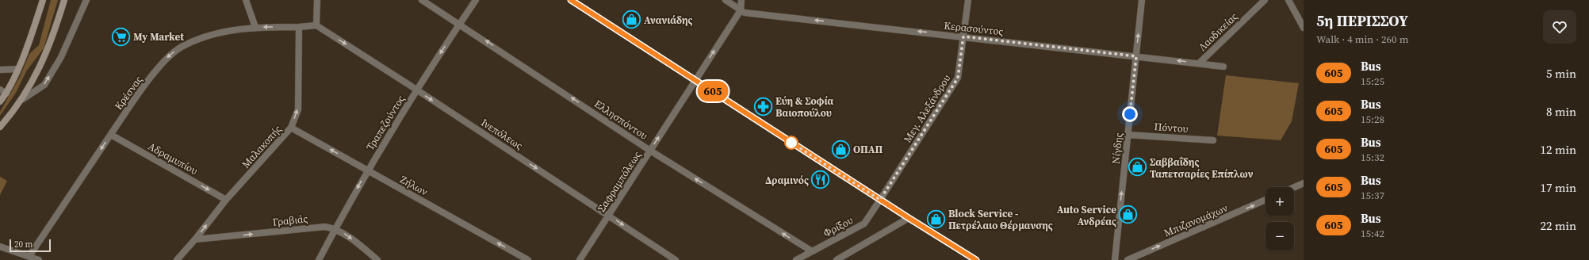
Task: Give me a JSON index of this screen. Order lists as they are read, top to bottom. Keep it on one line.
{"streets":{"street":["Κερασούντος","Λαοδικείας","Κρέσνας","Μεγ. Αλεξάνδρου","Ελλησπόντου","Τραπεζούντος","Πόντου","Ινεπόλεως","Μαλακοπής","Νίγδης","Αδραμυπίου","Σαφραμπόλεως","Ζήλων","Γραβιάς","Μπιζανομάχων","Φρίξου"]},"crossings":[["Κερασούντος","Λαοδικείας"],["Κερασούντος","Μεγ. Αλεξάνδρου"],["Κερασούντος","Νίγδης"],["Κερασούντος","Σαφραμπόλεως"],["Κρέσνας","Μαλακοπής"],["Κρέσνας","Αδραμυπίου"],["Μεγ. Αλεξάνδρου","Φρίξου"],["Ελλησπόντου","Τραπεζούντος"],["Ελλησπόντου","Σαφραμπόλεως"],["Ελλησπόντου","Φρίξου"],["Τραπεζούντος","Ινεπόλεως"],["Τραπεζούντος","Ζήλων"],["Τραπεζούντος","Γραβιάς"],["Πόντου","Νίγδης"],["Ινεπόλεως","Σαφραμπόλεως"],["Μαλακοπής","Αδραμυπίου"],["Μαλακοπής","Ζήλων"],["Μαλακοπής","Γραβιάς"]],"one_way":["Κερασούντος","Κρέσνας","Ελλησπόντου","Τραπεζούντος","Ινεπόλεως","Μαλακοπής","Νίγδης","Αδραμυπίου","Σαφραμπόλεως","Ζήλων","Γραβιάς","Μπιζανομάχων"],"places":{"shop":["Ανανιάδης","ΟΠΑΠ","Σαββαΐδης Ταπετσαρίες Επίπλων","Auto Service Ανδρέας","Block Service - Πετρέλαιο Θέρμανσης"],"supermarket":["My Market"],"pharmacy":["Εύη & Σοφία Βαιοπούλου"],"restaurant":["Δραμινός"]},"lines":["bus line 605"],"scale_bar":"20 m","page":{"on_map":"605","heading":["5η ΠΕΡΙΣΣΟΥ","Walk · 4 min · 260 m"],"list":[{"mark":"605","name":"Bus","note":"15:25","value":"5 min"},{"mark":"605","name":"Bus","note":"15:28","value":"8 min"},{"mark":"605","name":"Bus","note":"15:32","value":"12 min"},{"mark":"605","name":"Bus","note":"15:37","value":"17 min"},{"mark":"605","name":"Bus","note":"15:42","value":"22 min"}],"map_buttons":["+","−"],"scale":"20 m"}}
